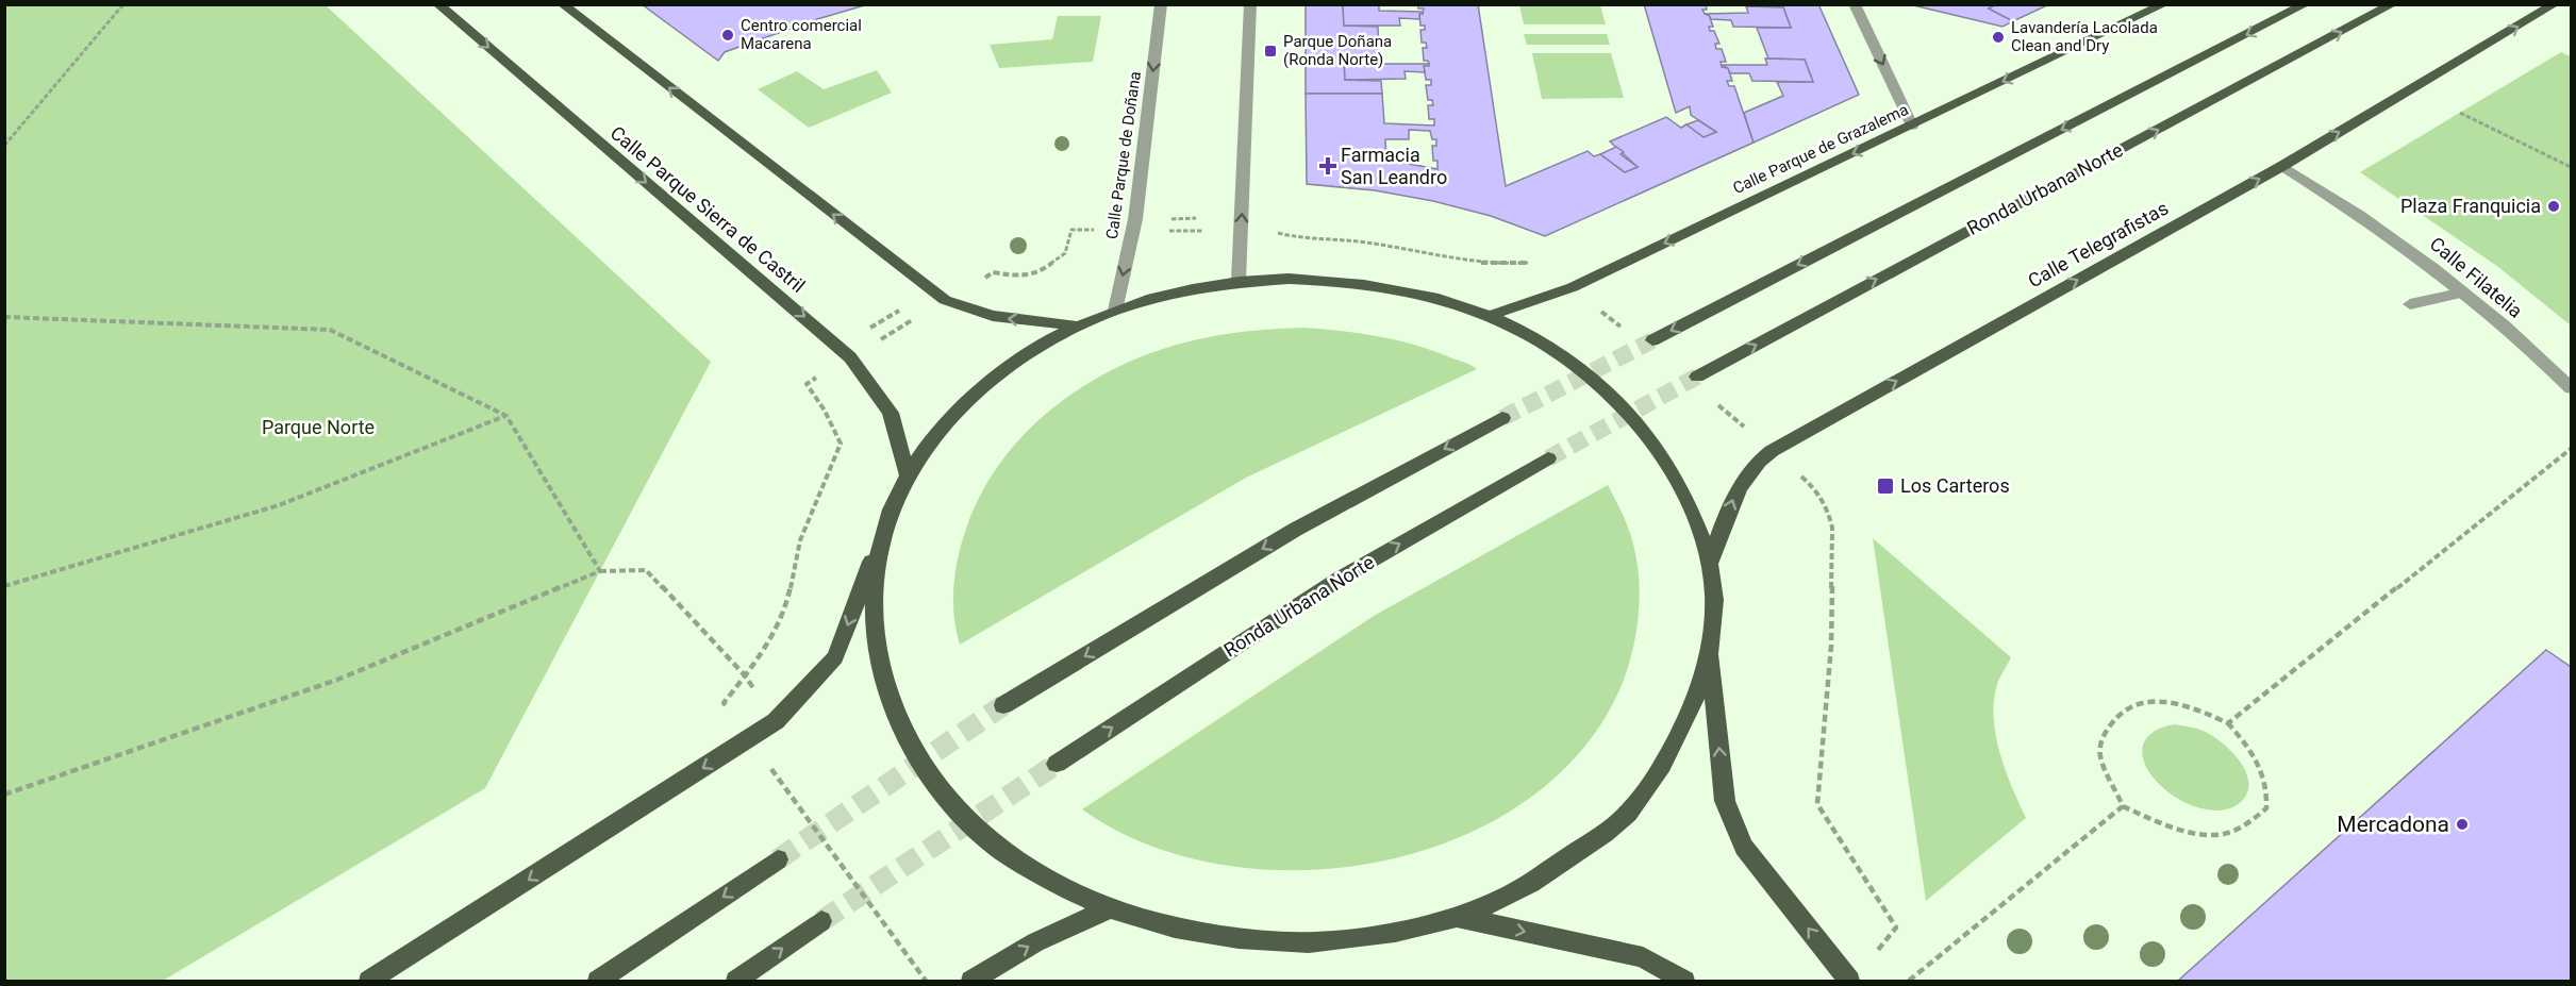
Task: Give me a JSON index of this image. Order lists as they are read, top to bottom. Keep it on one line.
{"streets":{"main road":["Calle Parque de Grazalema","Ronda Urbana Norte","Calle Parque Sierra de Castril","Calle Telegrafistas"],"street":["Calle Parque de Doñana","Calle Filatelia"]},"crossings":[["Calle Telegrafistas","Calle Filatelia"]],"parks":["Parque Norte"],"places":{"other":["Centro comercial Macarena","Lavandería Lacolada Clean and Dry","Plaza Franquicia","Mercadona"],"transit":["Parque Doñana (Ronda Norte)","Los Carteros"],"health":["Farmacia San Leandro"]}}
